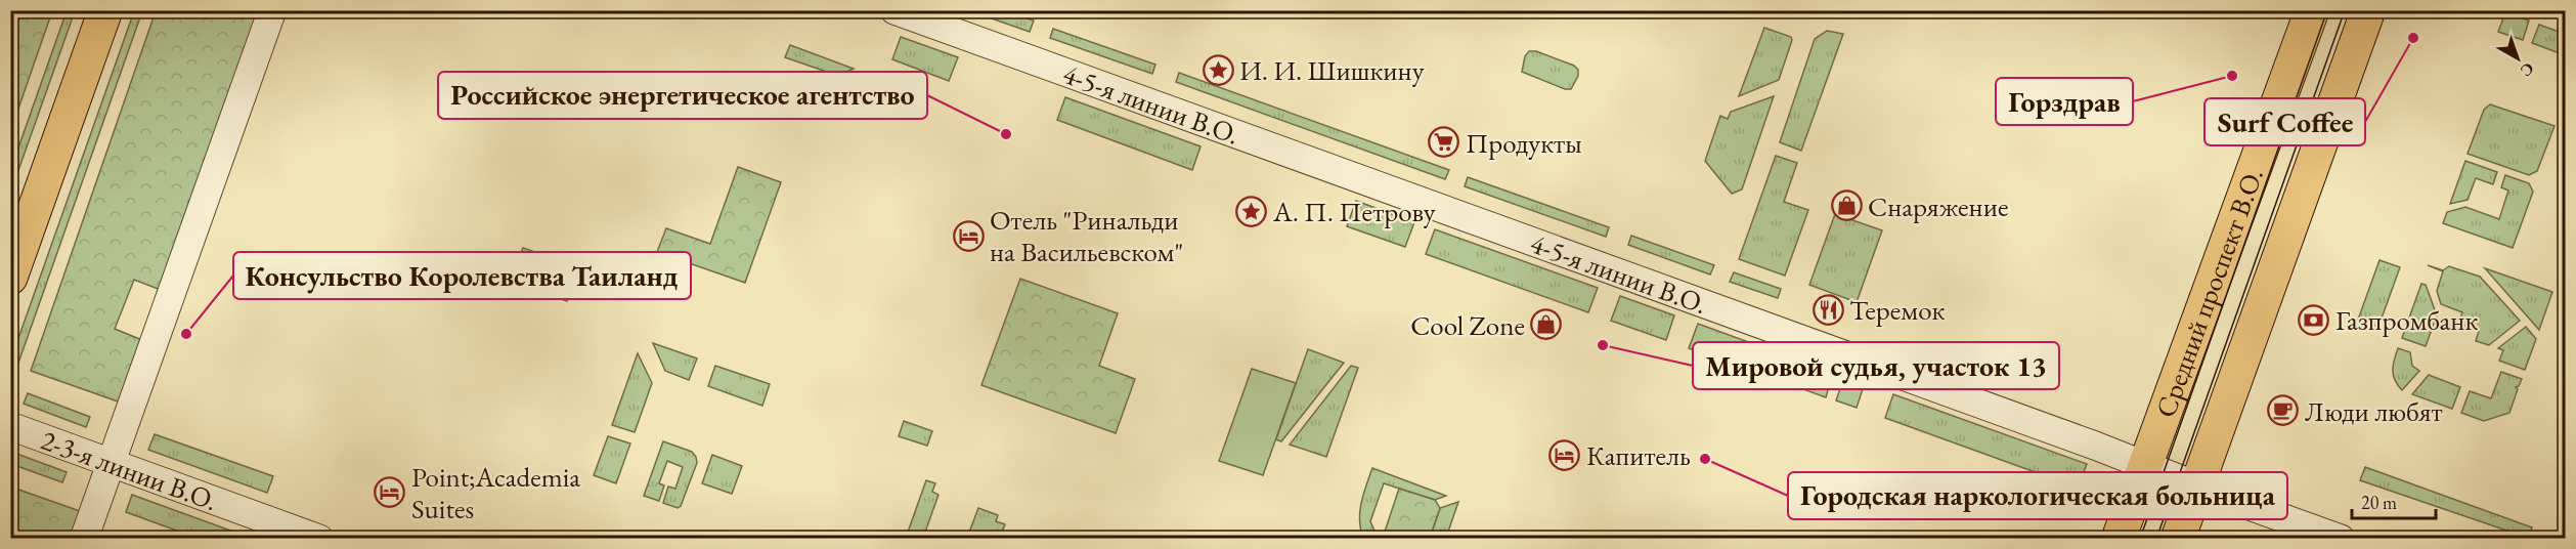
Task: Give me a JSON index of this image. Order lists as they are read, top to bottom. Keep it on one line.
{"streets":{"main road":["Средний проспект В.О."],"street":["4-5-я линии В.О.","2-3-я линии В.О."]},"crossings":[["4-5-я линии В.О.","Средний проспект В.О."]],"places":{"other":["Surf Coffee","Горздрав","Российское энергетическое агентство","Консульство Королевства Таиланд","Мировой судья, участок 13","Городская наркологическая больница"],"place":["И. И. Шишкину","А. П. Петрову"],"supermarket":["Продукты"],"shop":["Снаряжение","Cool Zone"],"hotel":["Отель \"Ринальди на Васильевском\"","Капитель","Point;Academia Suites"],"restaurant":["Теремок"],"bank":["Газпромбанк"],"cafe":["Люди любят"]},"scale_bar":"20 m","north":"bottom right"}
